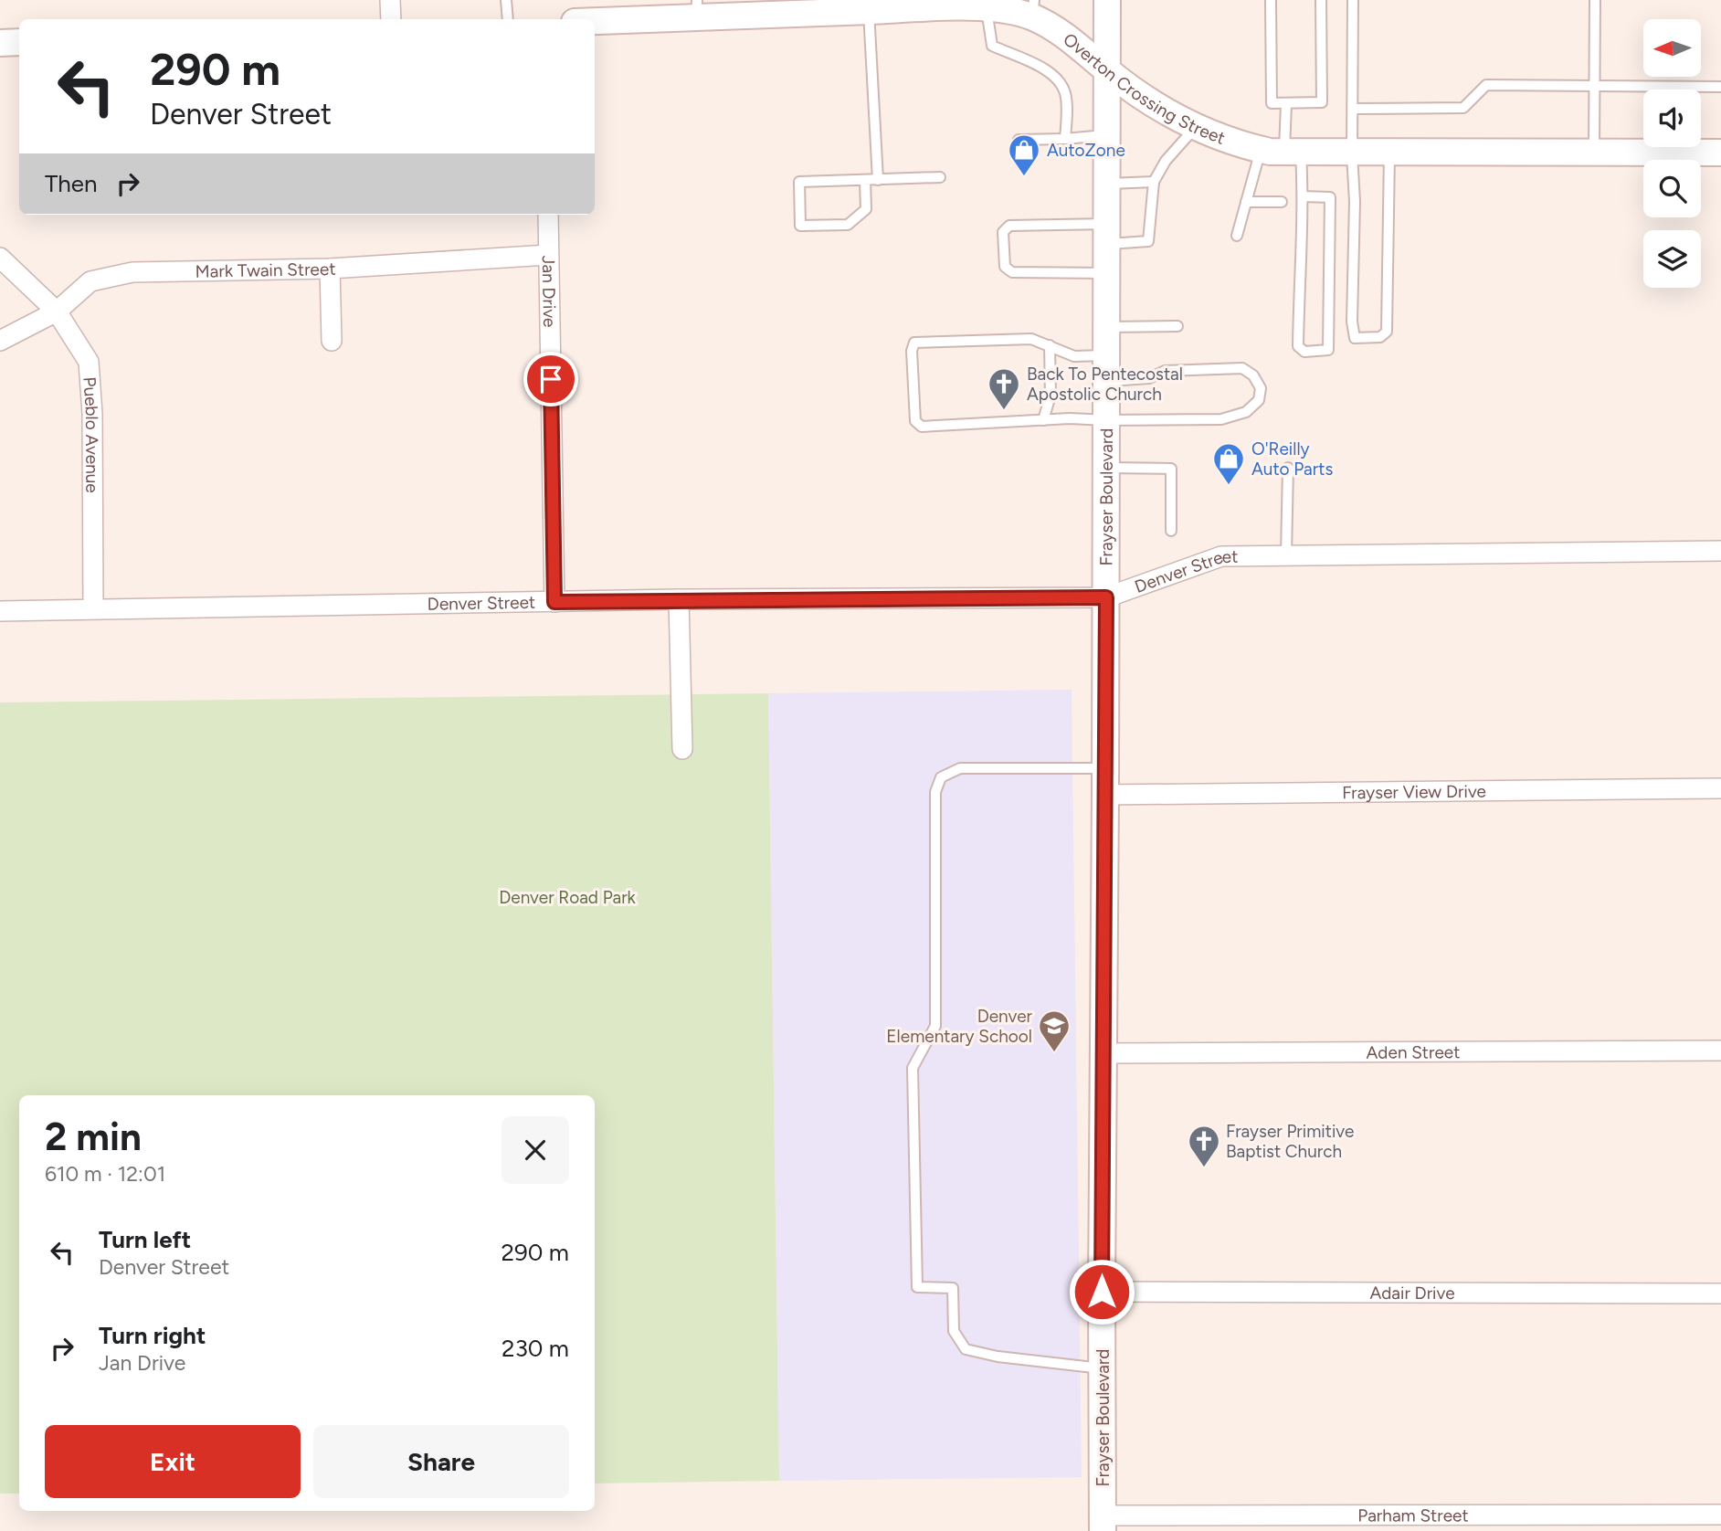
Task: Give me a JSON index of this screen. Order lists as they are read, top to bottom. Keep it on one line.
{"streets":{"main road":["Overton Crossing Street","Frayser Boulevard"],"street":["Mark Twain Street","Jan Drive","Pueblo Avenue","Denver Street","Frayser View Drive","Aden Street","Adair Drive","Parham Street"]},"crossings":[["Overton Crossing Street","Frayser Boulevard"],["Mark Twain Street","Jan Drive"],["Mark Twain Street","Pueblo Avenue"],["Jan Drive","Denver Street"],["Pueblo Avenue","Denver Street"],["Frayser Boulevard","Denver Street"],["Frayser Boulevard","Frayser View Drive"],["Frayser Boulevard","Aden Street"],["Frayser Boulevard","Adair Drive"],["Frayser Boulevard","Parham Street"]],"parks":["Denver Road Park"],"places":{"shop":["AutoZone","O'Reilly Auto Parts"],"church":["Back To Pentecostal Apostolic Church","Frayser Primitive Baptist Church"],"school or university":["Denver Elementary School"]},"north":"left","page":{"turn":["290 m","Denver Street"],"then":"Then","heading":["2 min","610 m · 12:01"],"list":[{"name":"Turn left","note":"Denver Street","value":"290 m"},{"name":"Turn right","note":"Jan Drive","value":"230 m"}],"buttons":["Exit","Share"]}}
